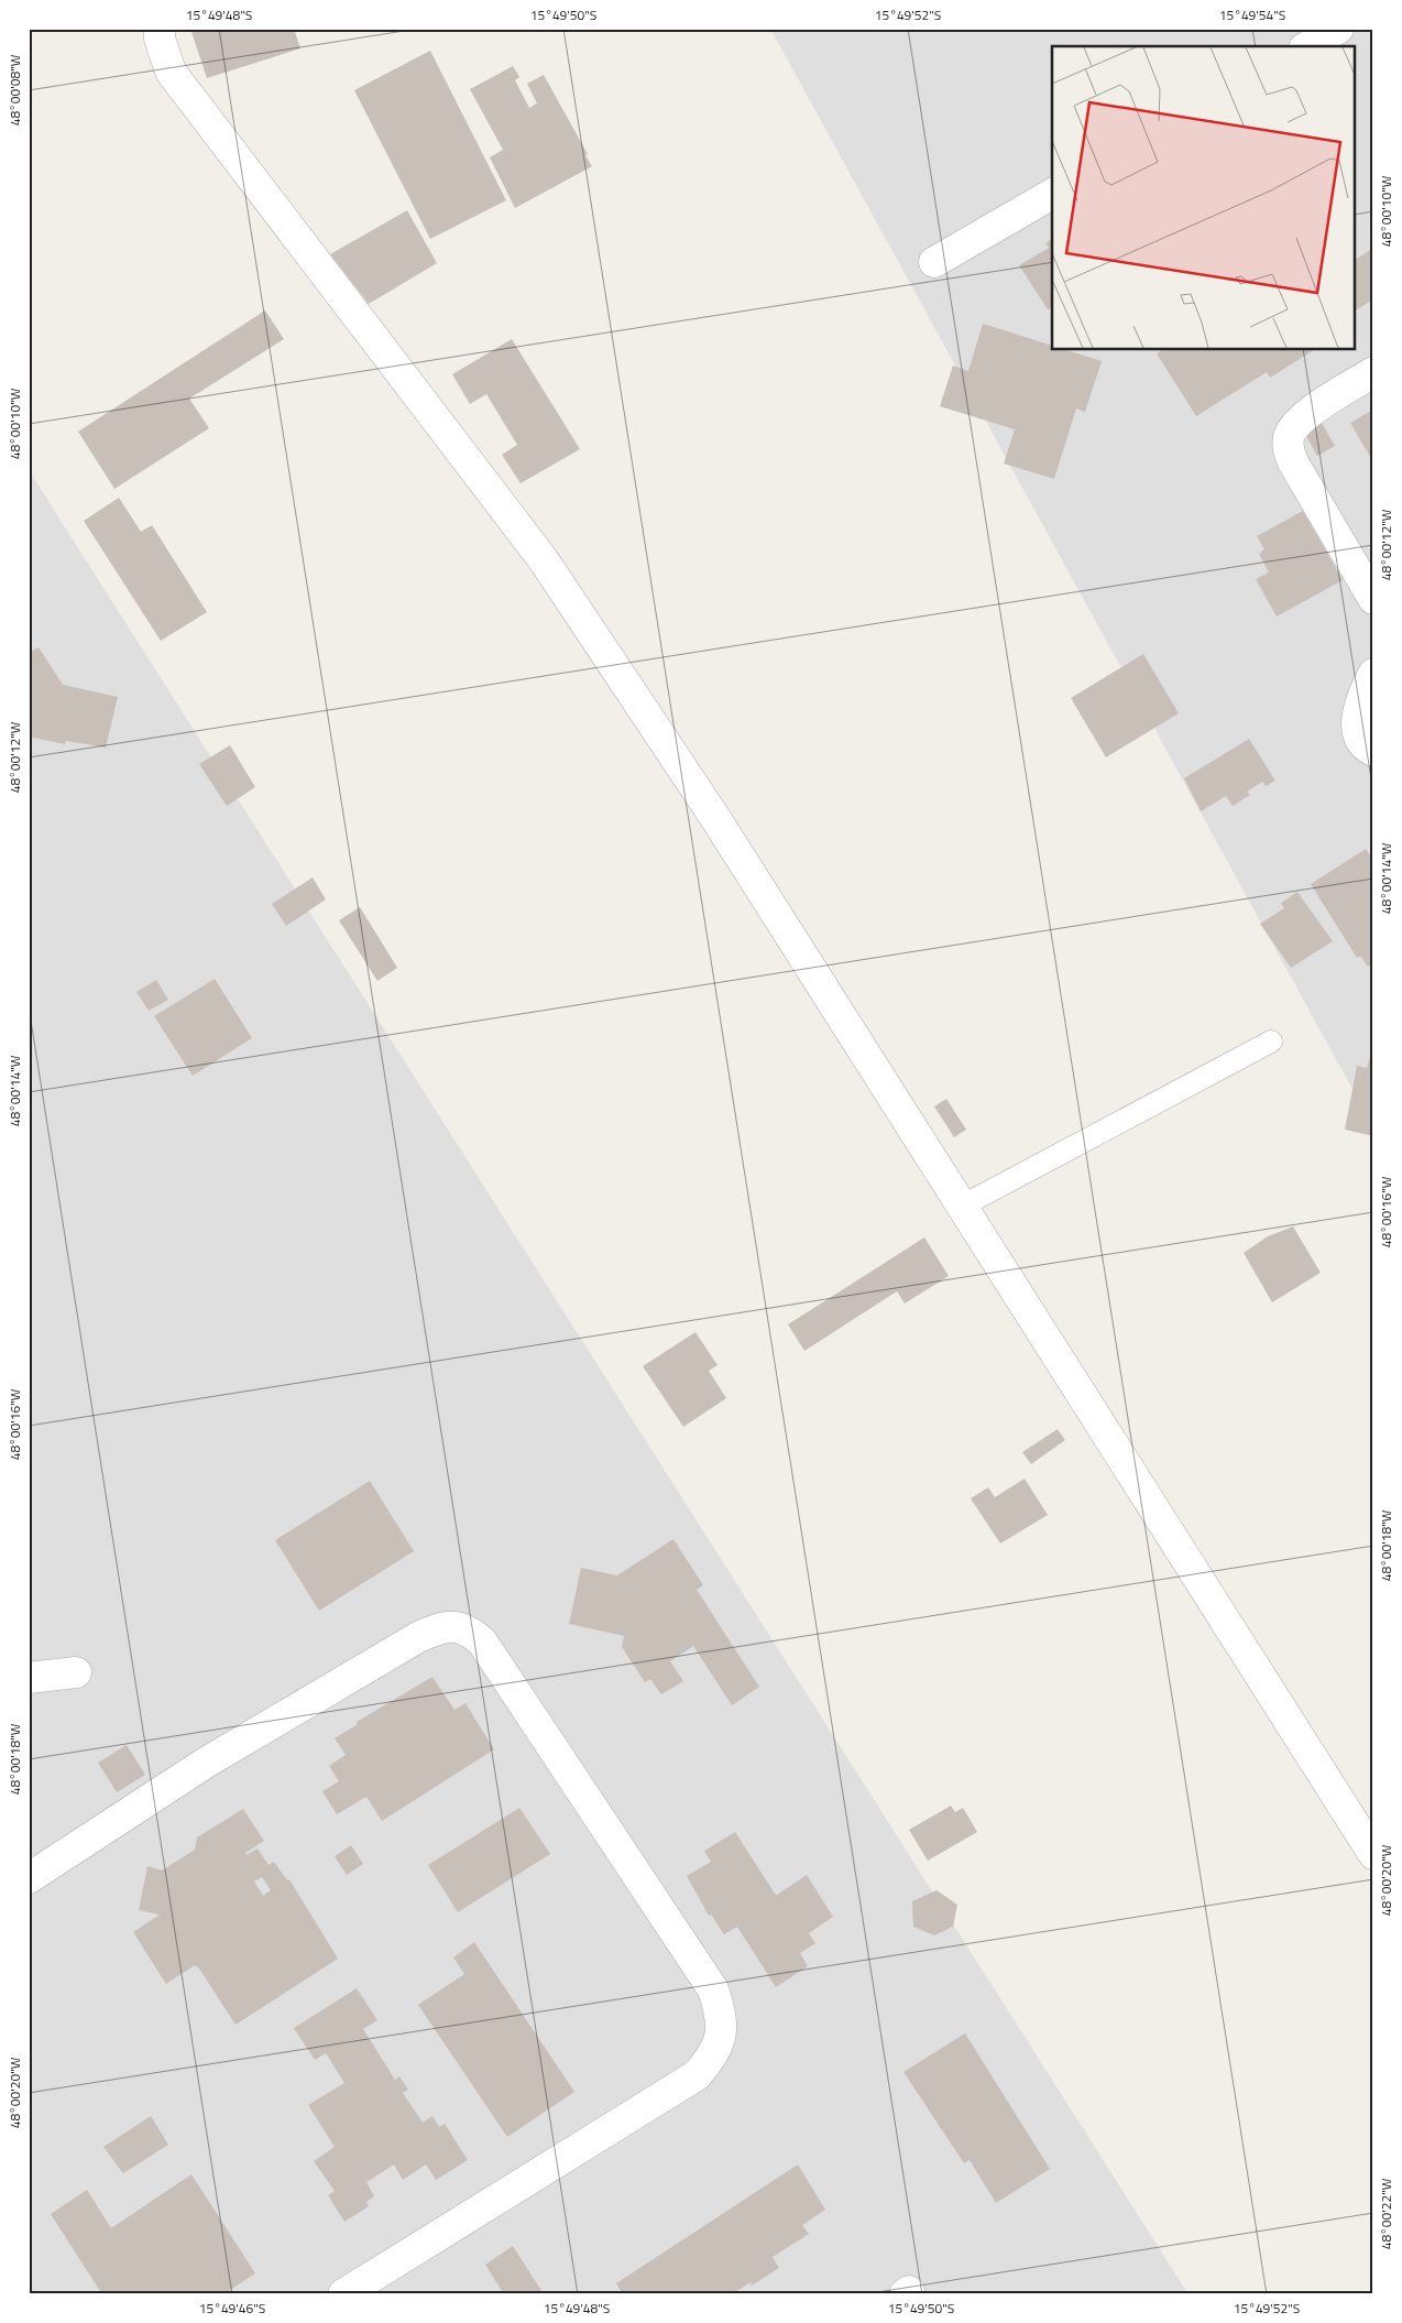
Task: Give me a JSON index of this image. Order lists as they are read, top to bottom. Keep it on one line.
{"coordinates":["15°49'48\"S","15°49'50\"S","15°49'52\"S","15°49'54\"S","48°00'08\"W","48°00'10\"W","48°00'12\"W","48°00'14\"W","48°00'16\"W","48°00'18\"W","48°00'20\"W","48°00'22\"W","15°49'46\"S"]}
